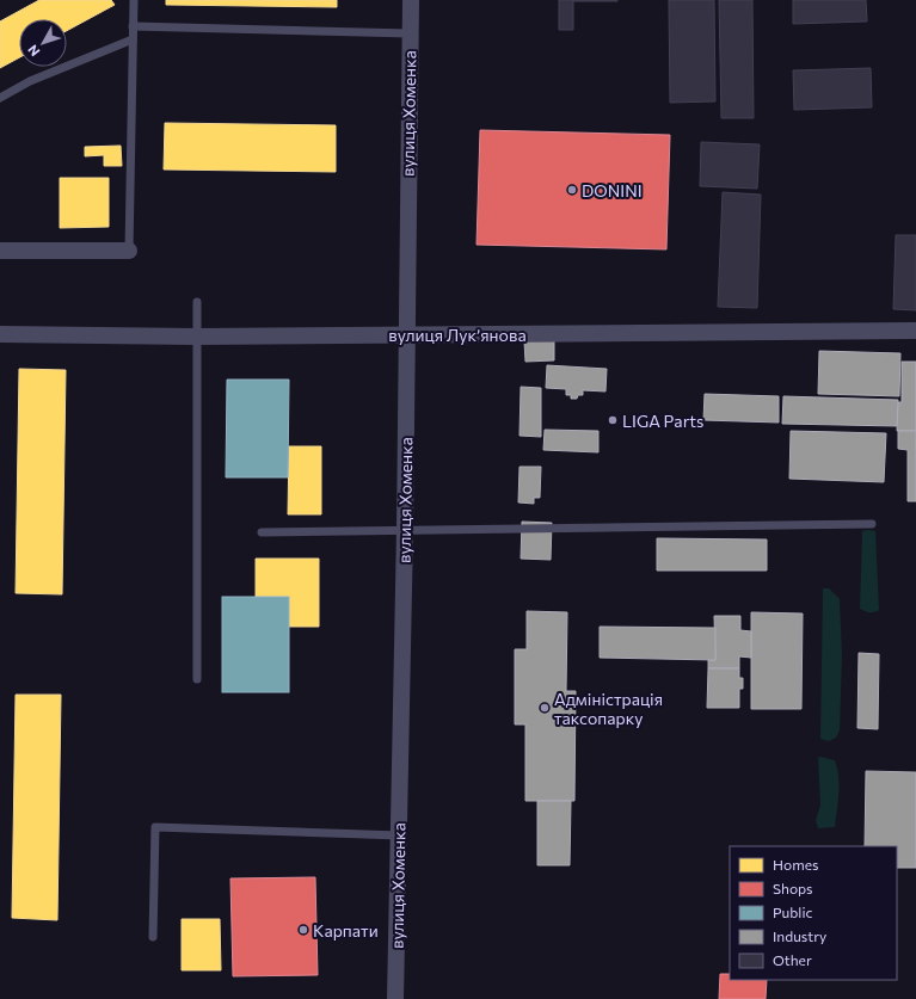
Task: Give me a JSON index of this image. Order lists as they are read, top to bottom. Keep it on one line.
{"streets":{"street":["вулиця Хоменка","вулиця Лукʼянова"]},"crossings":[["вулиця Хоменка","вулиця Лукʼянова"]],"places":["DONINI","LIGA Parts","Адміністрація таксопарку","Карпати"],"legend":["Homes","Shops","Public","Industry","Other"],"north":"bottom left"}
